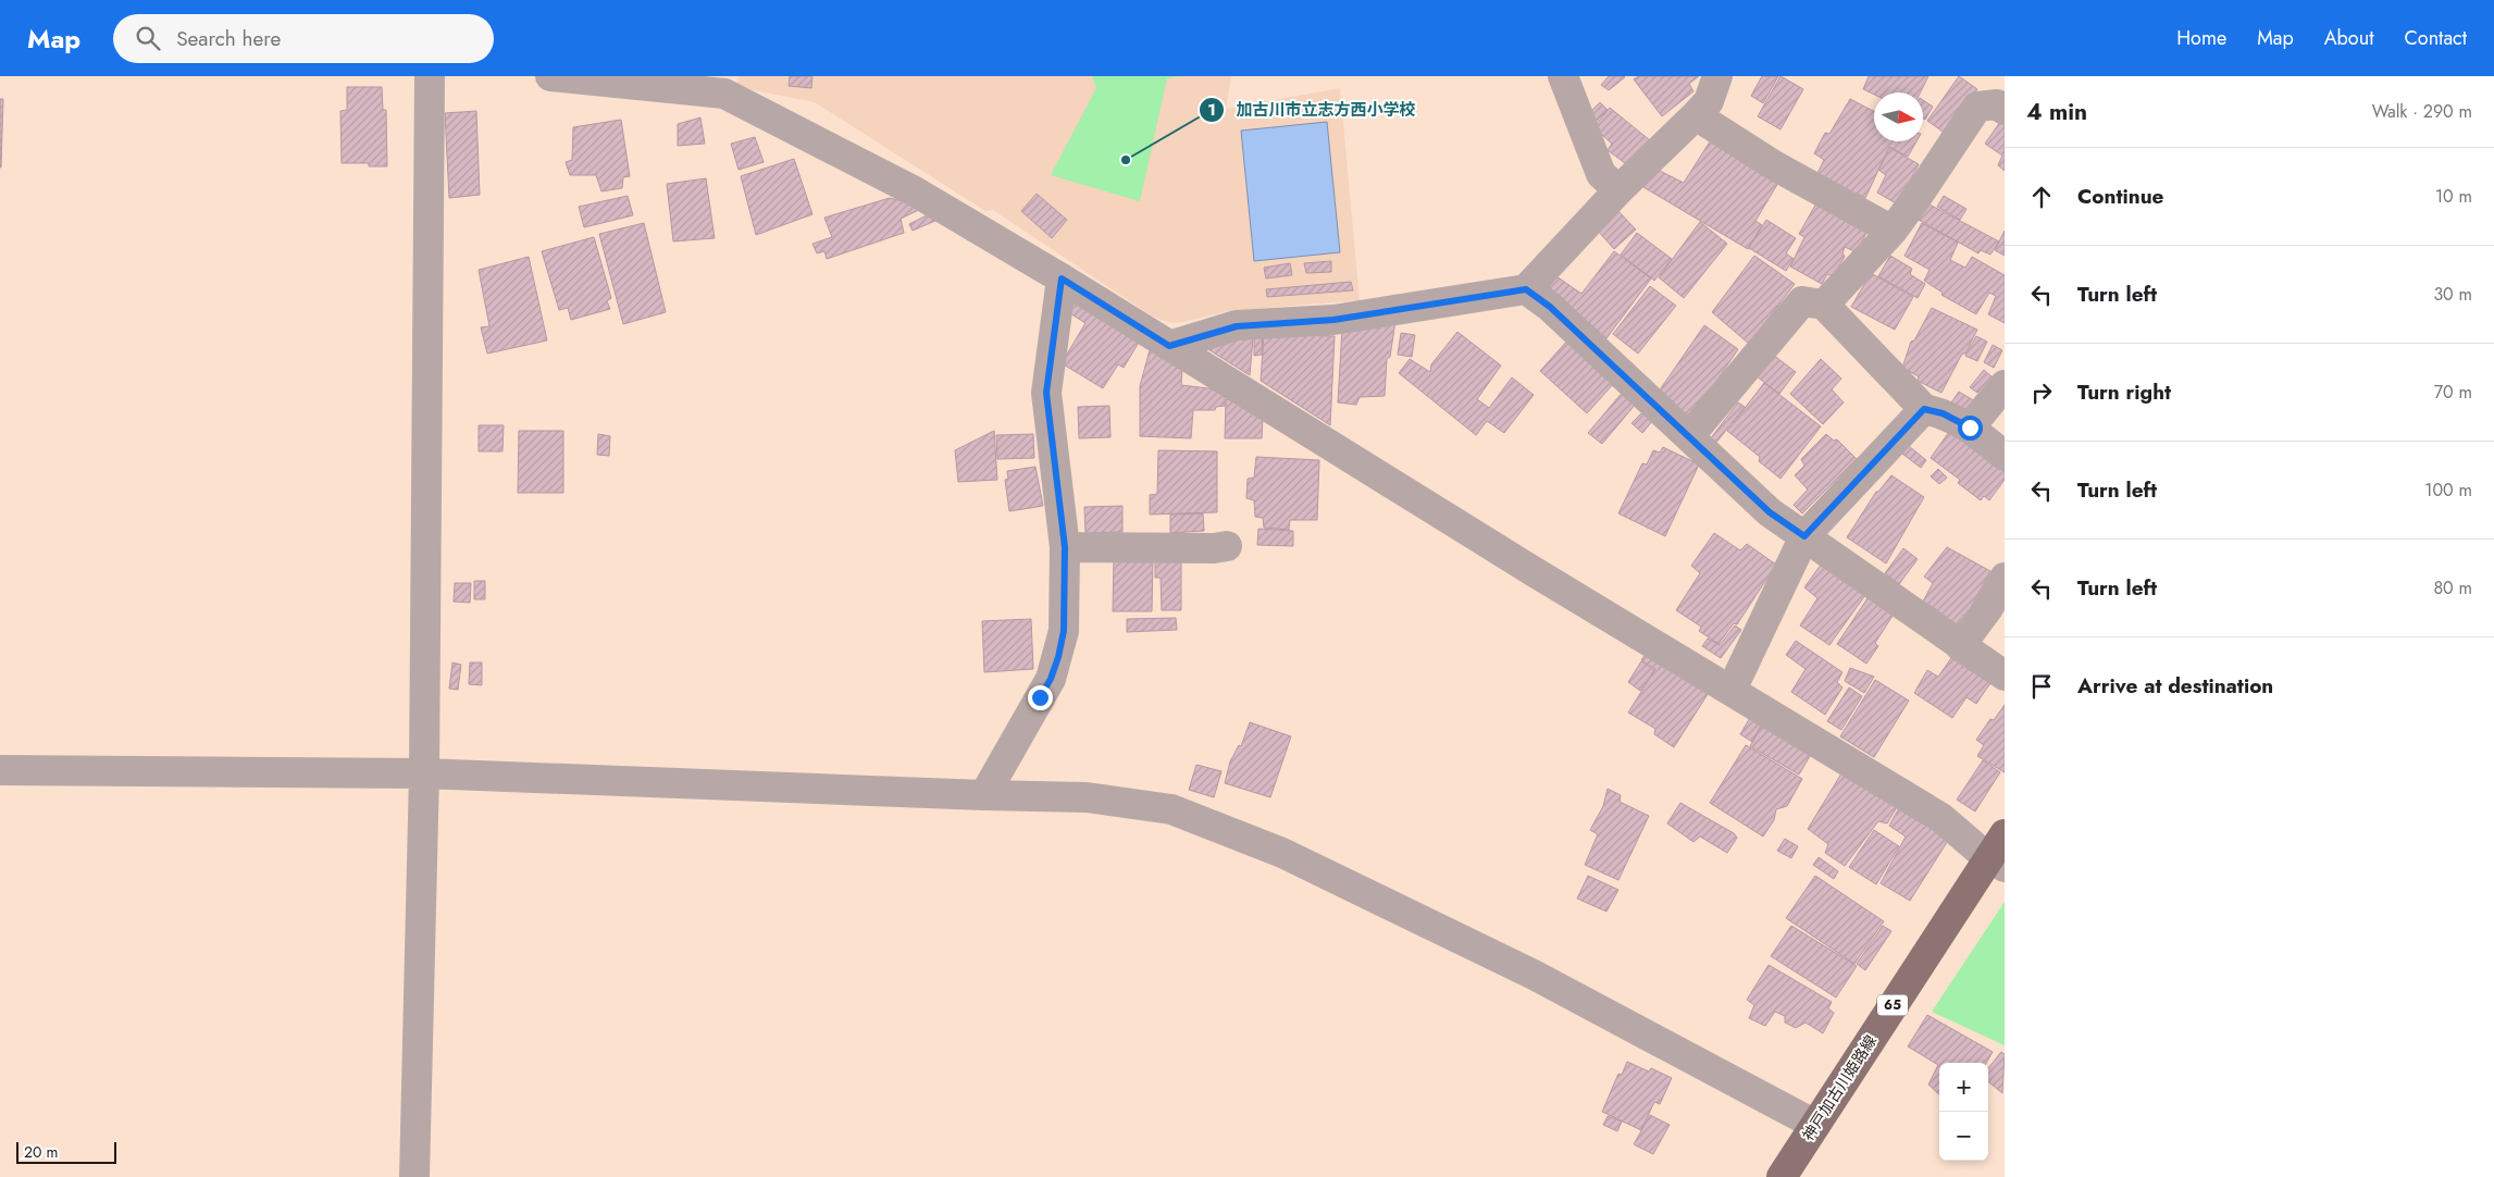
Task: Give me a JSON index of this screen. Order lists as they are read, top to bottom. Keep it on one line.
{"streets":{"main road":["65","神戸加古川姫路線"]},"places":["加古川市立志方西小学校"],"scale_bar":"20 m","north":"right","page":{"header":"Map","search":"Search here","nav":["Home","Map","About","Contact"],"heading":["4 min","Walk · 290 m"],"list":[["Continue","10 m"],["Turn left","30 m"],["Turn right","70 m"],["Turn left","100 m"],["Turn left","80 m"],"Arrive at destination"],"map_buttons":["+","−"],"scale":"20 m"}}
